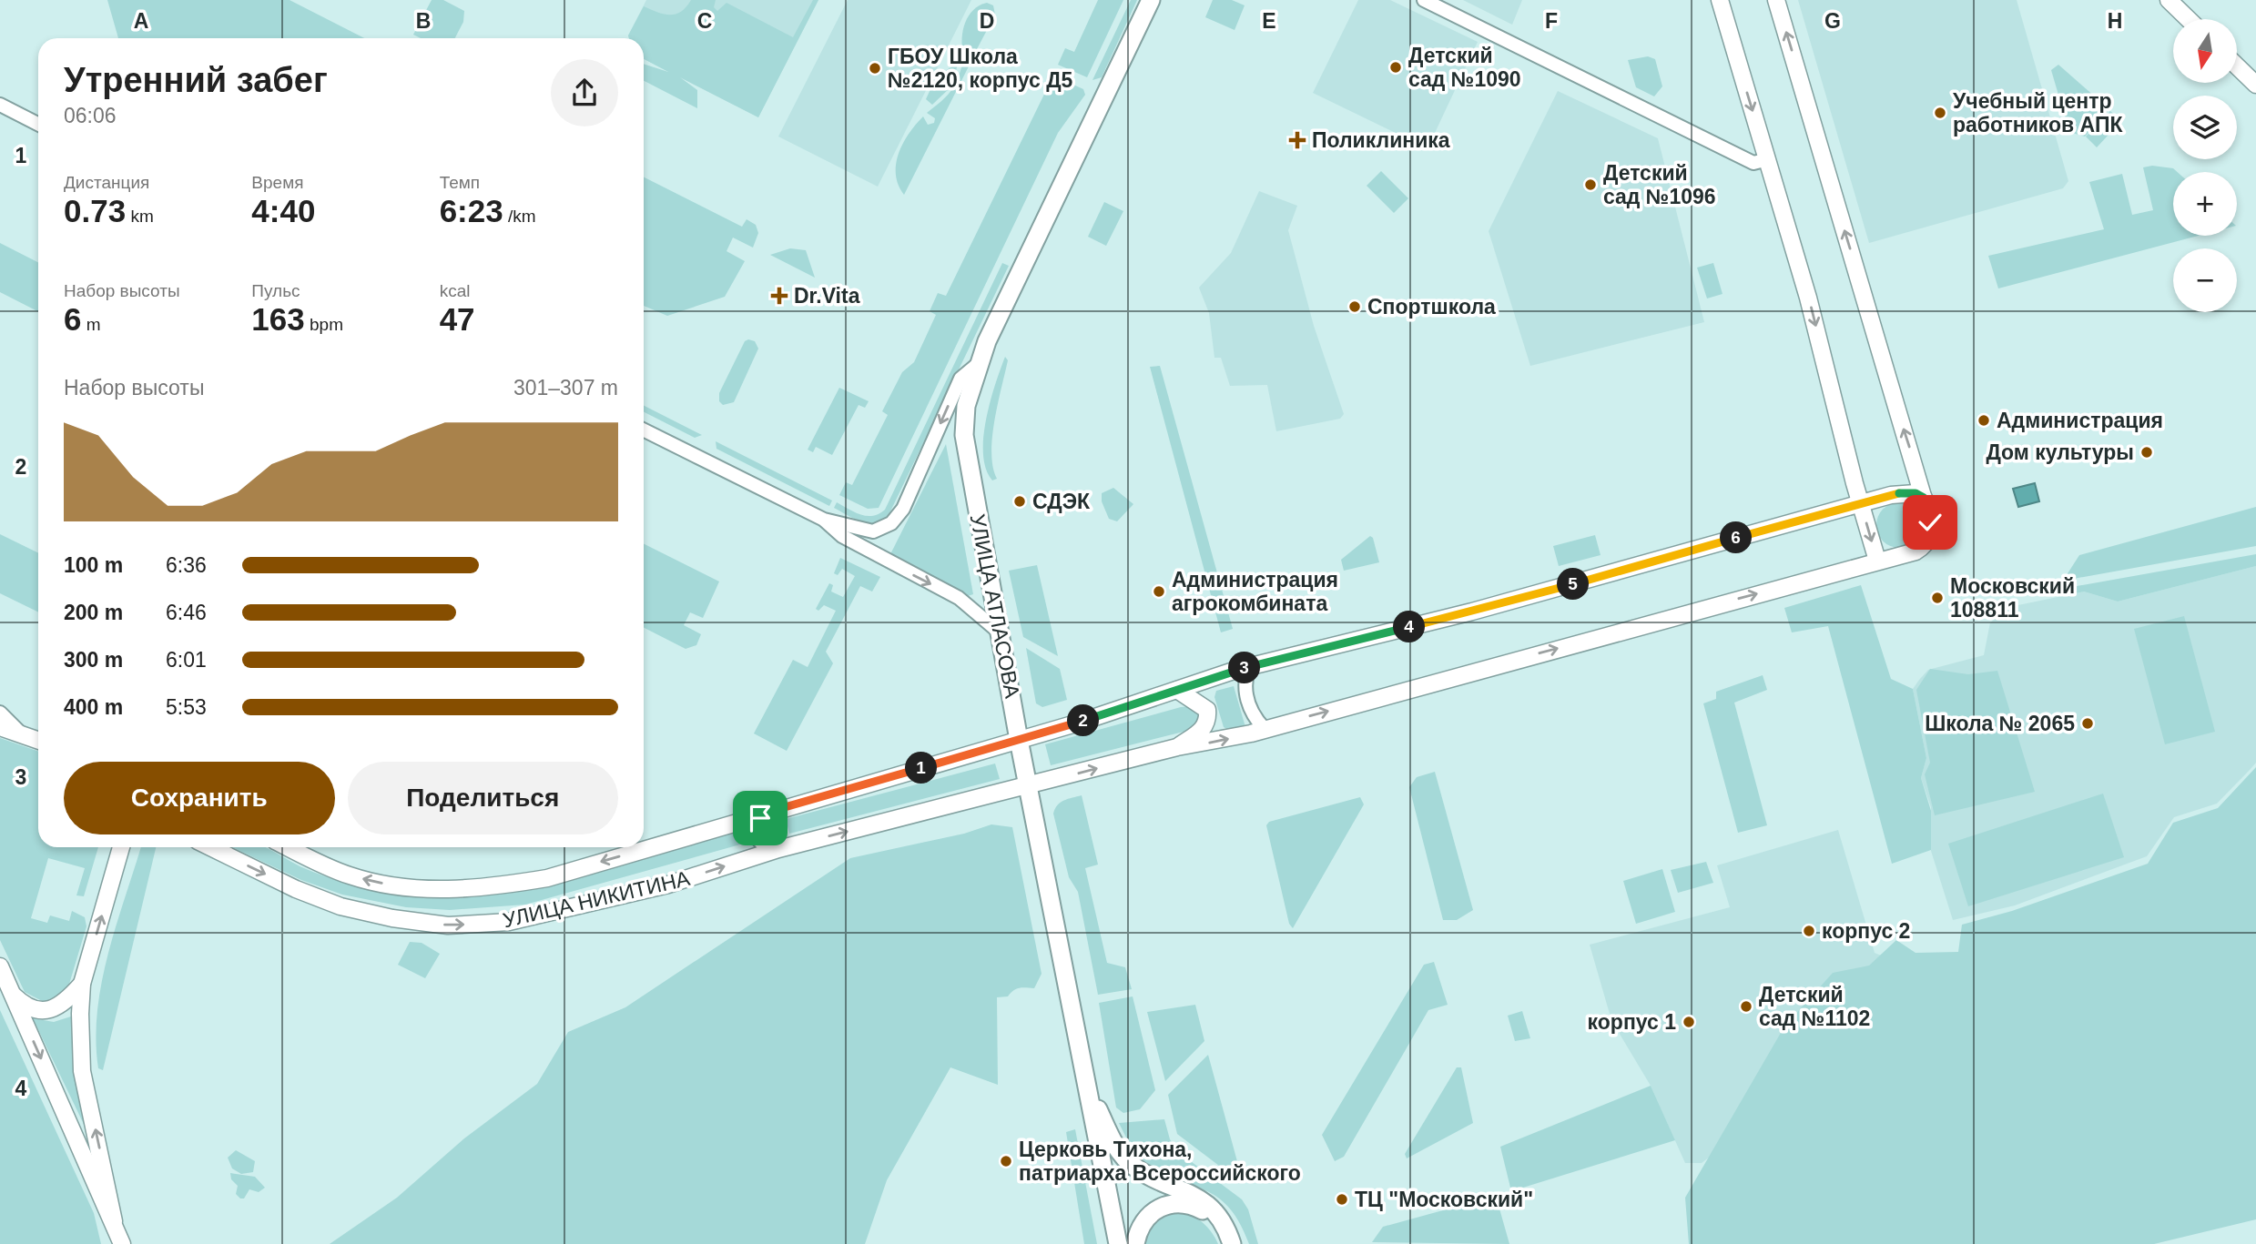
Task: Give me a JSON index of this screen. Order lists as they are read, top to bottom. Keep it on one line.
{"streets":{"main road":["УЛИЦА АТЛАСОВА"],"street":["УЛИЦА НИКИТИНА"]},"crossings":[["УЛИЦА АТЛАСОВА","УЛИЦА НИКИТИНА"]],"places":{"other":["Детский сад №1090","ГБОУ Школа №2120, корпус Д5","Учебный центр работников АПК","Детский сад №1096","Спортшкола","Администрация","Дом культуры","СДЭК","Администрация агрокомбината","Московский 108811","Школа № 2065","корпус 2","Детский сад №1102","корпус 1","Церковь Тихона, патриарха Всероссийского","ТЦ \"Московский\""],"health":["Поликлиника","Dr.Vita"]},"north":"bottom","page":{"map_buttons":["+","−"],"heading":["Утренний забег","06:06"],"stats":[["Дистанция","0.73 km"],["Время","4:40"],["Темп","6:23 /km"],["Набор высоты","6 m"],["Пульс","163 bpm"],["kcal","47"]],"chart":["Набор высоты","301–307 m"],"pins":["6","5","4","3","2","1"],"list":[{"name":"100 m","note":"6:36"},{"name":"200 m","note":"6:46"},{"name":"300 m","note":"6:01"},{"name":"400 m","note":"5:53"}],"buttons":["Сохранить","Поделиться"]},"grid":{"columns":["A","B","C","D","E","F","G","H"],"rows":["1","2","3","4"]}}
